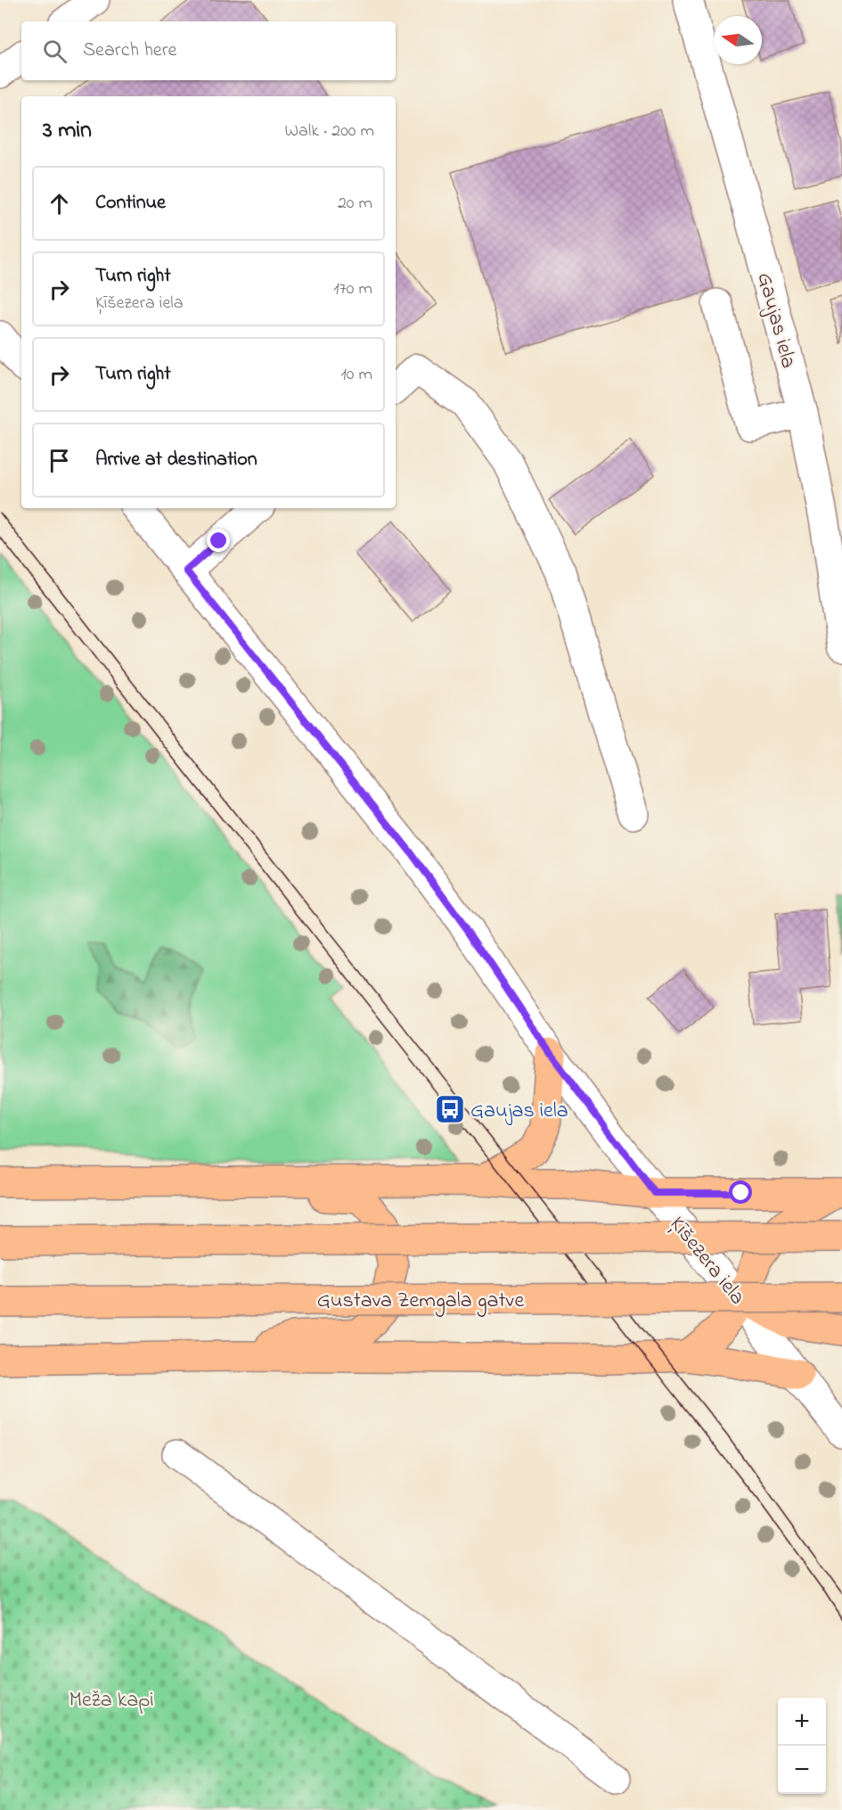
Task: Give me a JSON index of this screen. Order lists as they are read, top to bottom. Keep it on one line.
{"streets":{"main road":["Gustava Zemgala gatve"],"street":["Gaujas iela","Ķīšezera iela"]},"parks":["Meža kapi"],"places":{"bus stop":["Gaujas iela"]},"north":"left","page":{"search":"Search here","heading":["3 min","Walk · 200 m"],"list":[["Continue","20 m"],["Turn right","Ķīšezera iela","170 m"],["Turn right","10 m"],"Arrive at destination"],"map_buttons":["+","−"]}}
